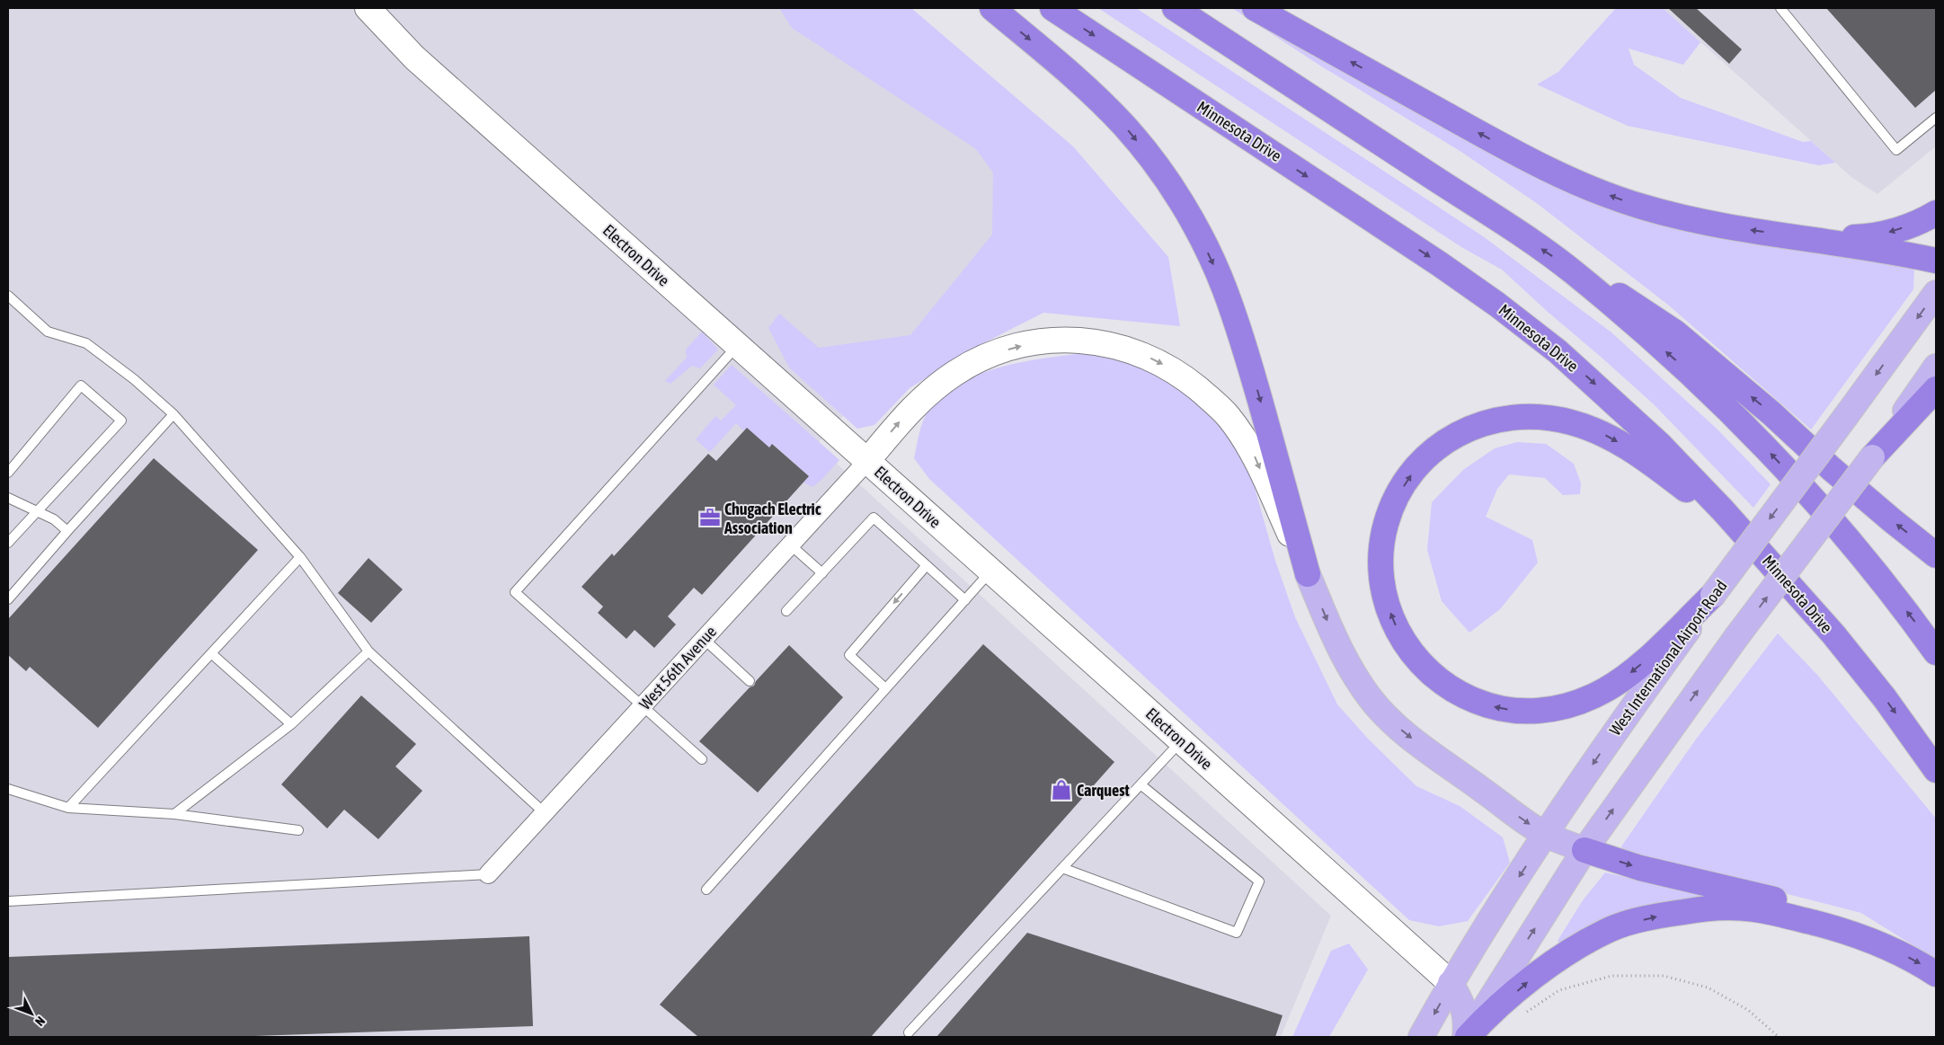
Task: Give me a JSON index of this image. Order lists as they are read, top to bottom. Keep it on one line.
{"streets":{"highway":["Minnesota Drive"],"main road":["West International Airport Road"],"street":["Electron Drive","West 56th Avenue"]},"crossings":[["Electron Drive","West International Airport Road"],["Electron Drive","West 56th Avenue"]],"places":{"office":["Chugach Electric Association"],"shop":["Carquest"]},"north":"bottom right"}
